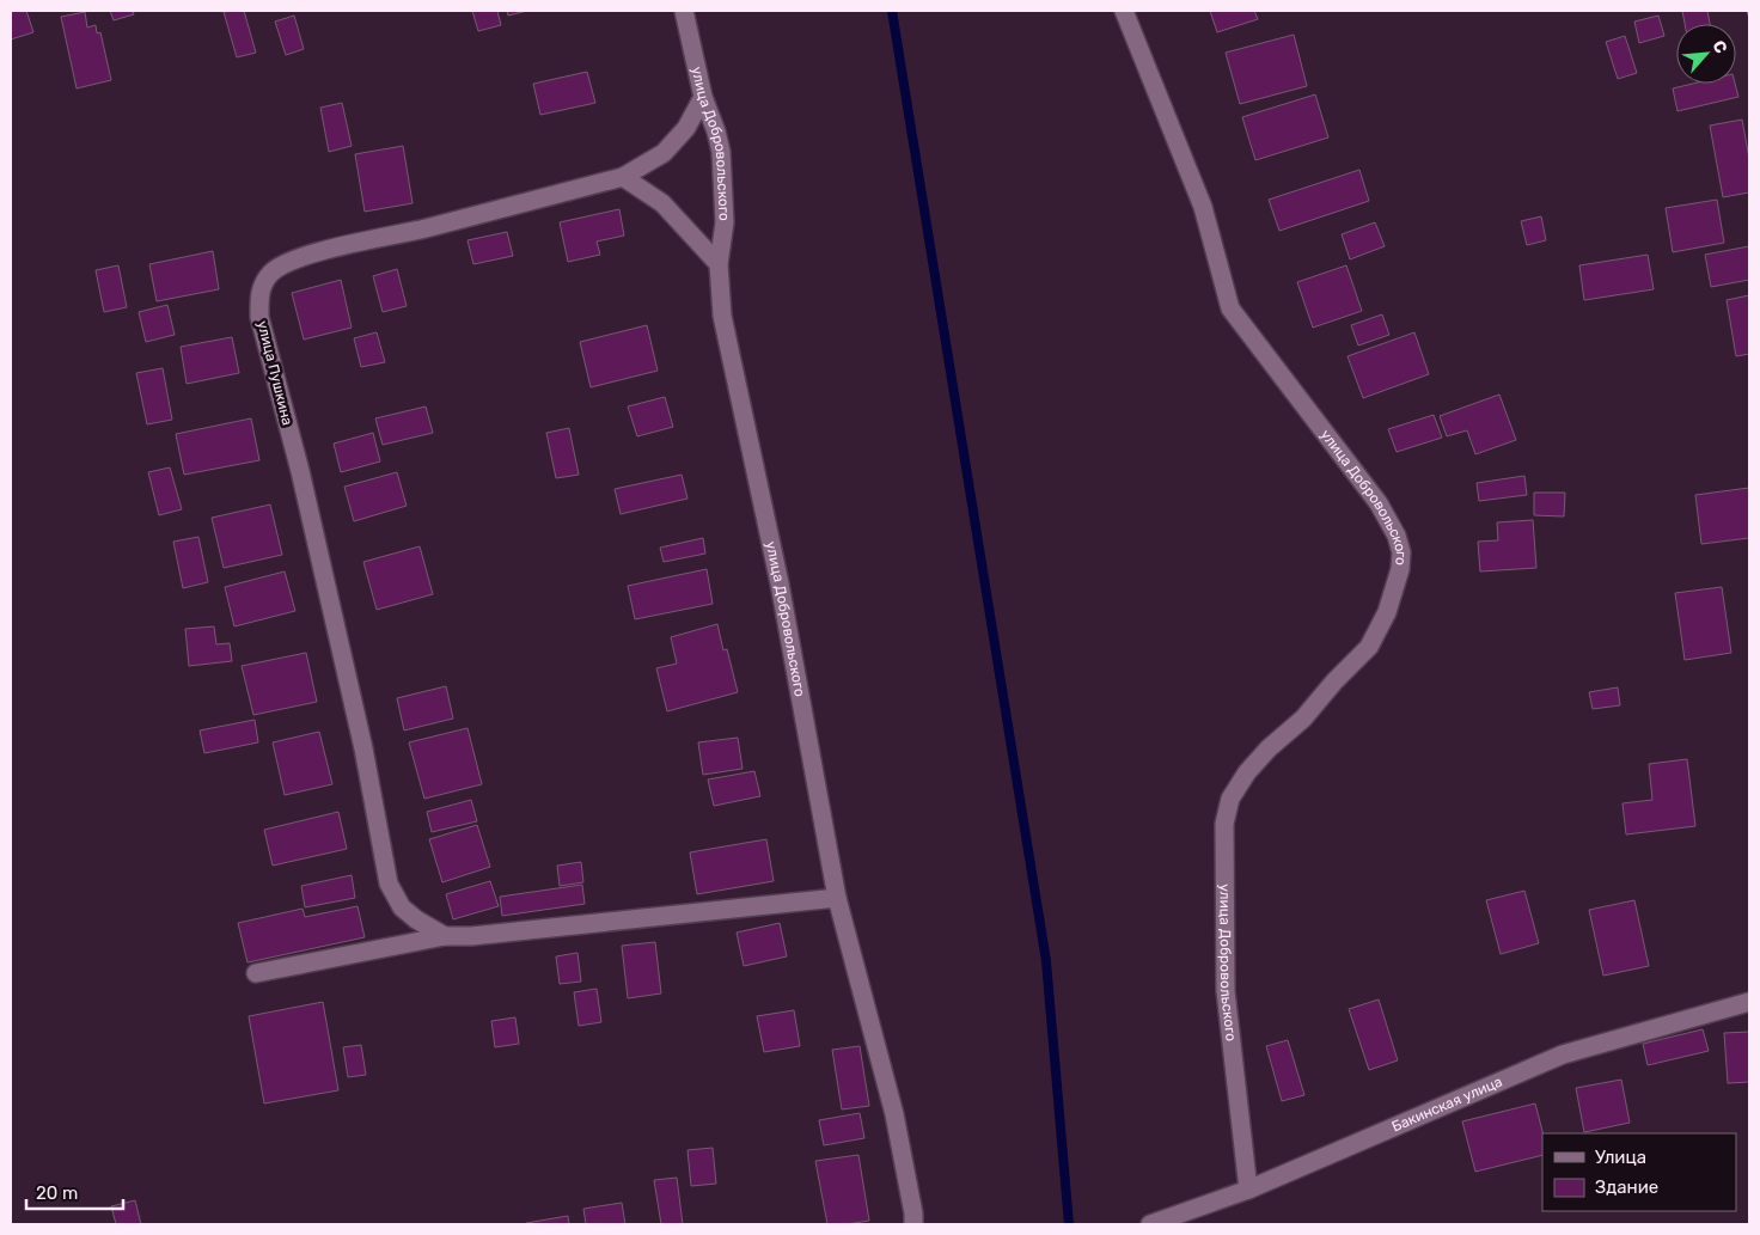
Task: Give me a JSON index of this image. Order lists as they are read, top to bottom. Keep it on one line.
{"streets":{"street":["улица Добровольского","улица Пушкина","Бакинская улица"]},"crossings":[["улица Добровольского","улица Пушкина"],["улица Добровольского","Бакинская улица"]],"legend":["Улица","Здание"],"scale_bar":"20 m","north":"top right"}
